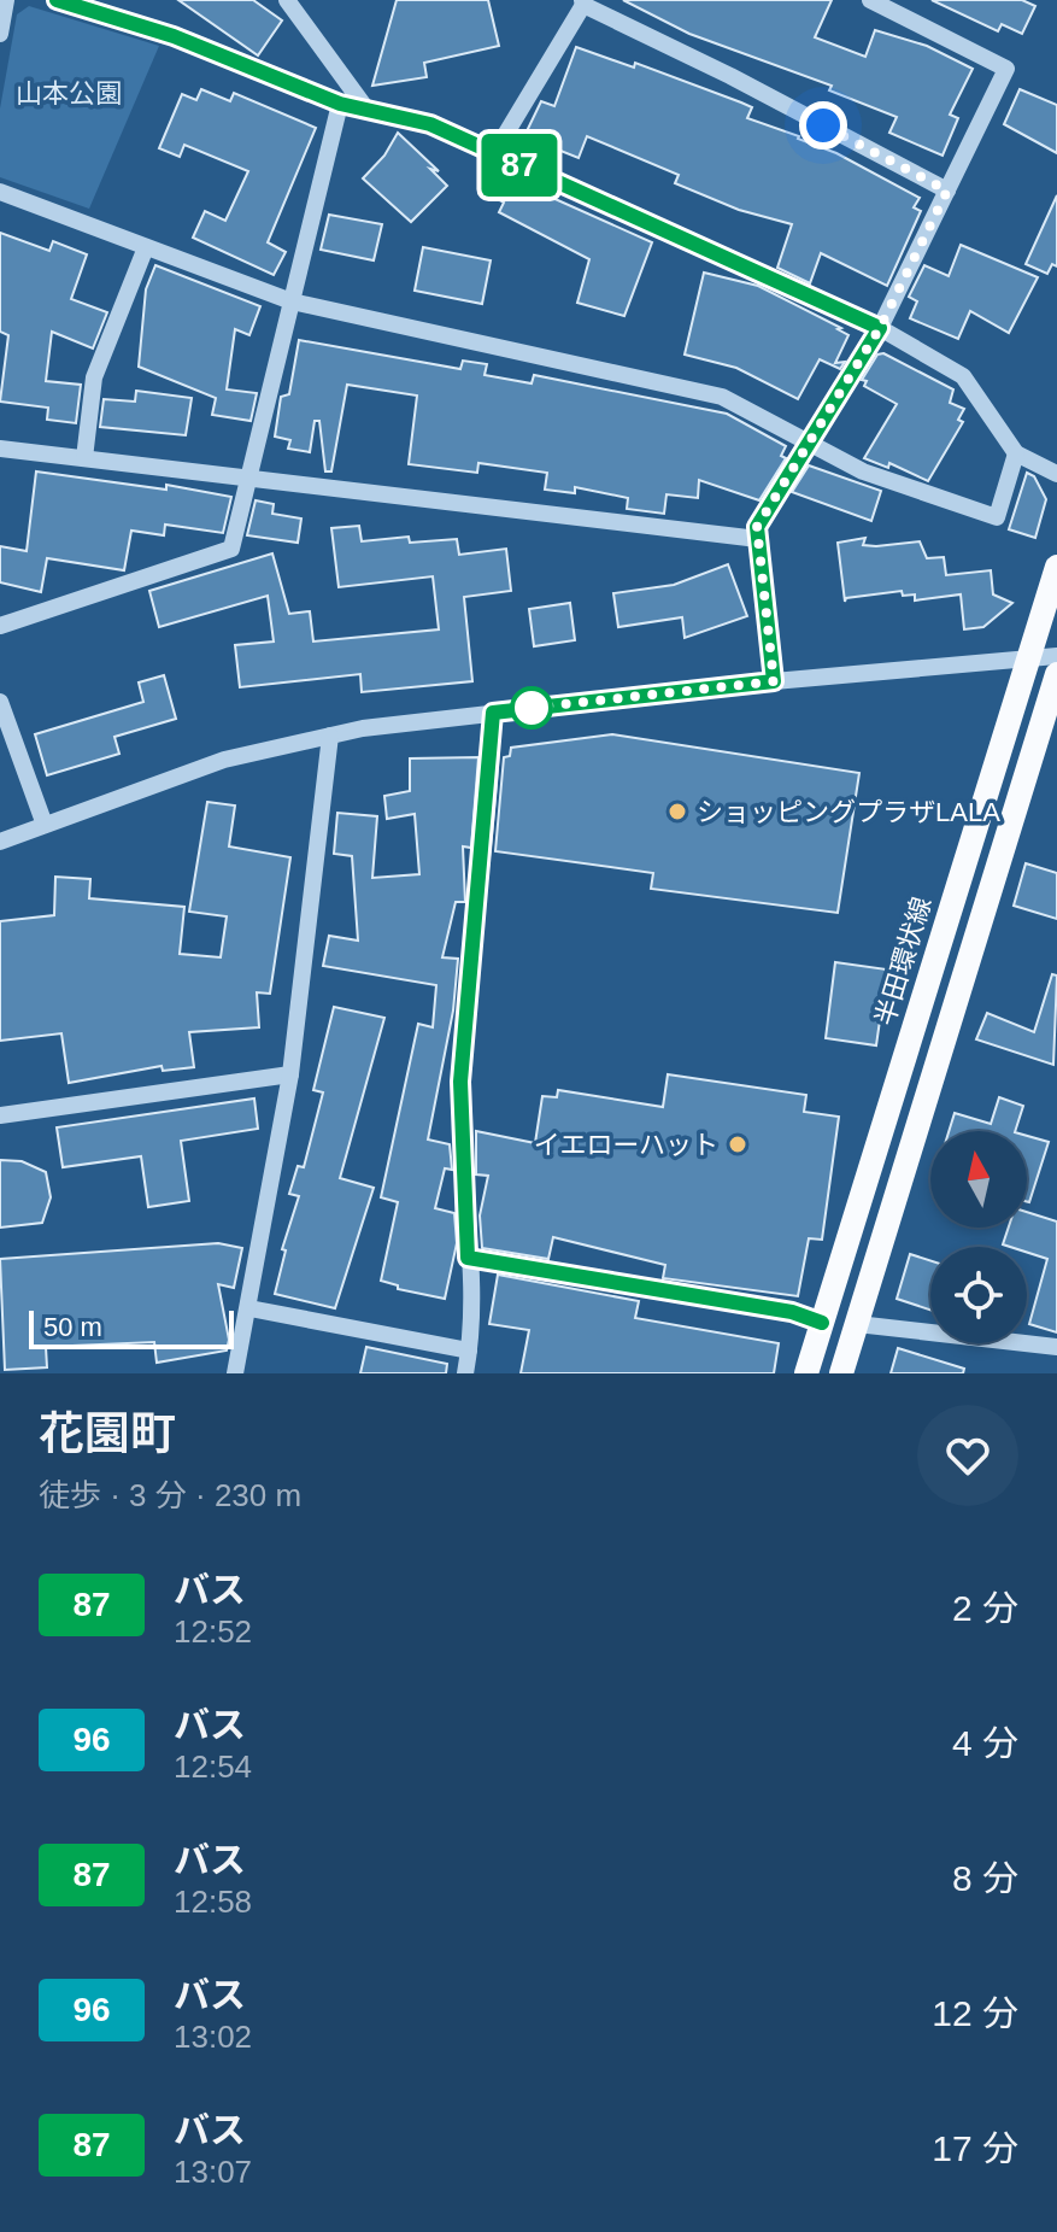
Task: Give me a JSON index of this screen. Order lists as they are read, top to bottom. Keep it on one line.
{"streets":{"main road":["半田環状線"]},"parks":["山本公園"],"places":["ショッピングプラザLALA","イエローハット"],"lines":["bus line 87"],"scale_bar":"50 m","north":"top","page":{"on_map":"87","scale":"50 m","heading":["花園町","徒歩 · 3 分 · 230 m"],"list":[{"mark":"87","name":"バス","note":"12:52","value":"2 分"},{"mark":"96","name":"バス","note":"12:54","value":"4 分"},{"mark":"87","name":"バス","note":"12:58","value":"8 分"},{"mark":"96","name":"バス","note":"13:02","value":"12 分"},{"mark":"87","name":"バス","note":"13:07","value":"17 分"}]}}
